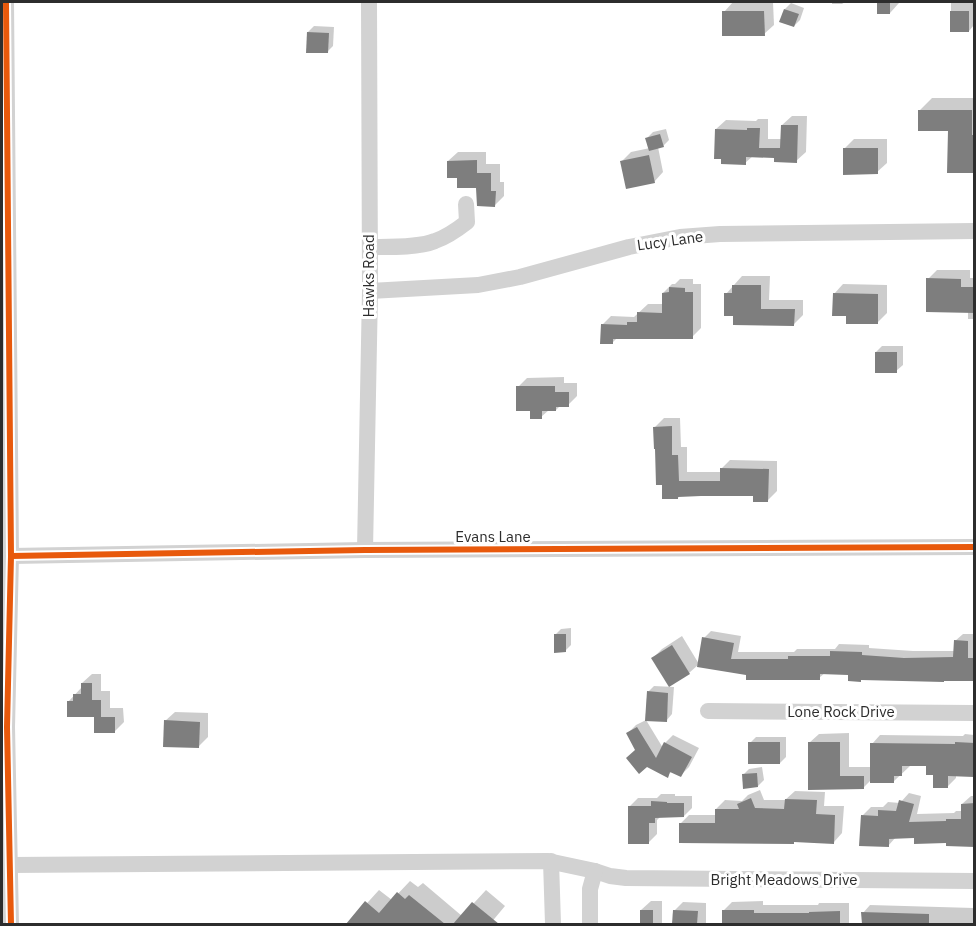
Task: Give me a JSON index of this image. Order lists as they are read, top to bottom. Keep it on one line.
{"streets":{"street":["Lucy Lane","Hawks Road","Evans Lane","Lone Rock Drive","Bright Meadows Drive"]},"crossings":[["Lucy Lane","Hawks Road"],["Hawks Road","Evans Lane"]]}
